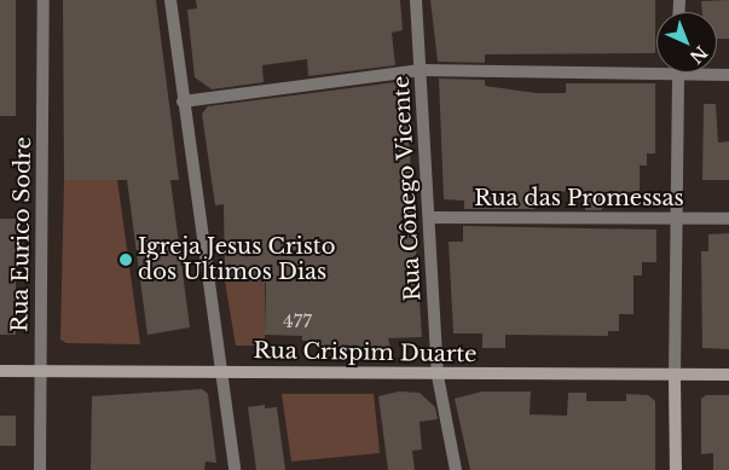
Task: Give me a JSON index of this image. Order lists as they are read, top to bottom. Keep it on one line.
{"streets":{"main road":["Rua Crispim Duarte"],"street":["Rua Cônego Vicente","Rua das Promessas","Rua Eurico Sodre"]},"crossings":[["Rua Cônego Vicente","Rua das Promessas"],["Rua Cônego Vicente","Rua Crispim Duarte"],["Rua Eurico Sodre","Rua Crispim Duarte"]],"places":["Igreja Jesus Cristo dos Ultimos Dias"],"house_numbers":["477"],"north":"bottom right"}
